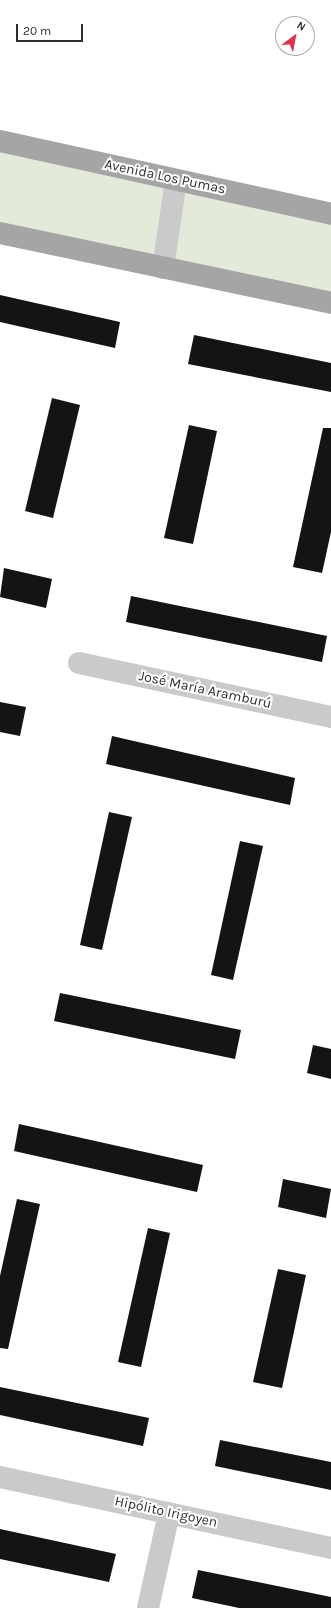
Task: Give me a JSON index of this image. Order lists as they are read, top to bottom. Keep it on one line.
{"streets":{"main road":["Avenida Los Pumas"],"street":["José María Aramburú","Hipólito Irigoyen"]},"scale_bar":"20 m","north":"top right"}
